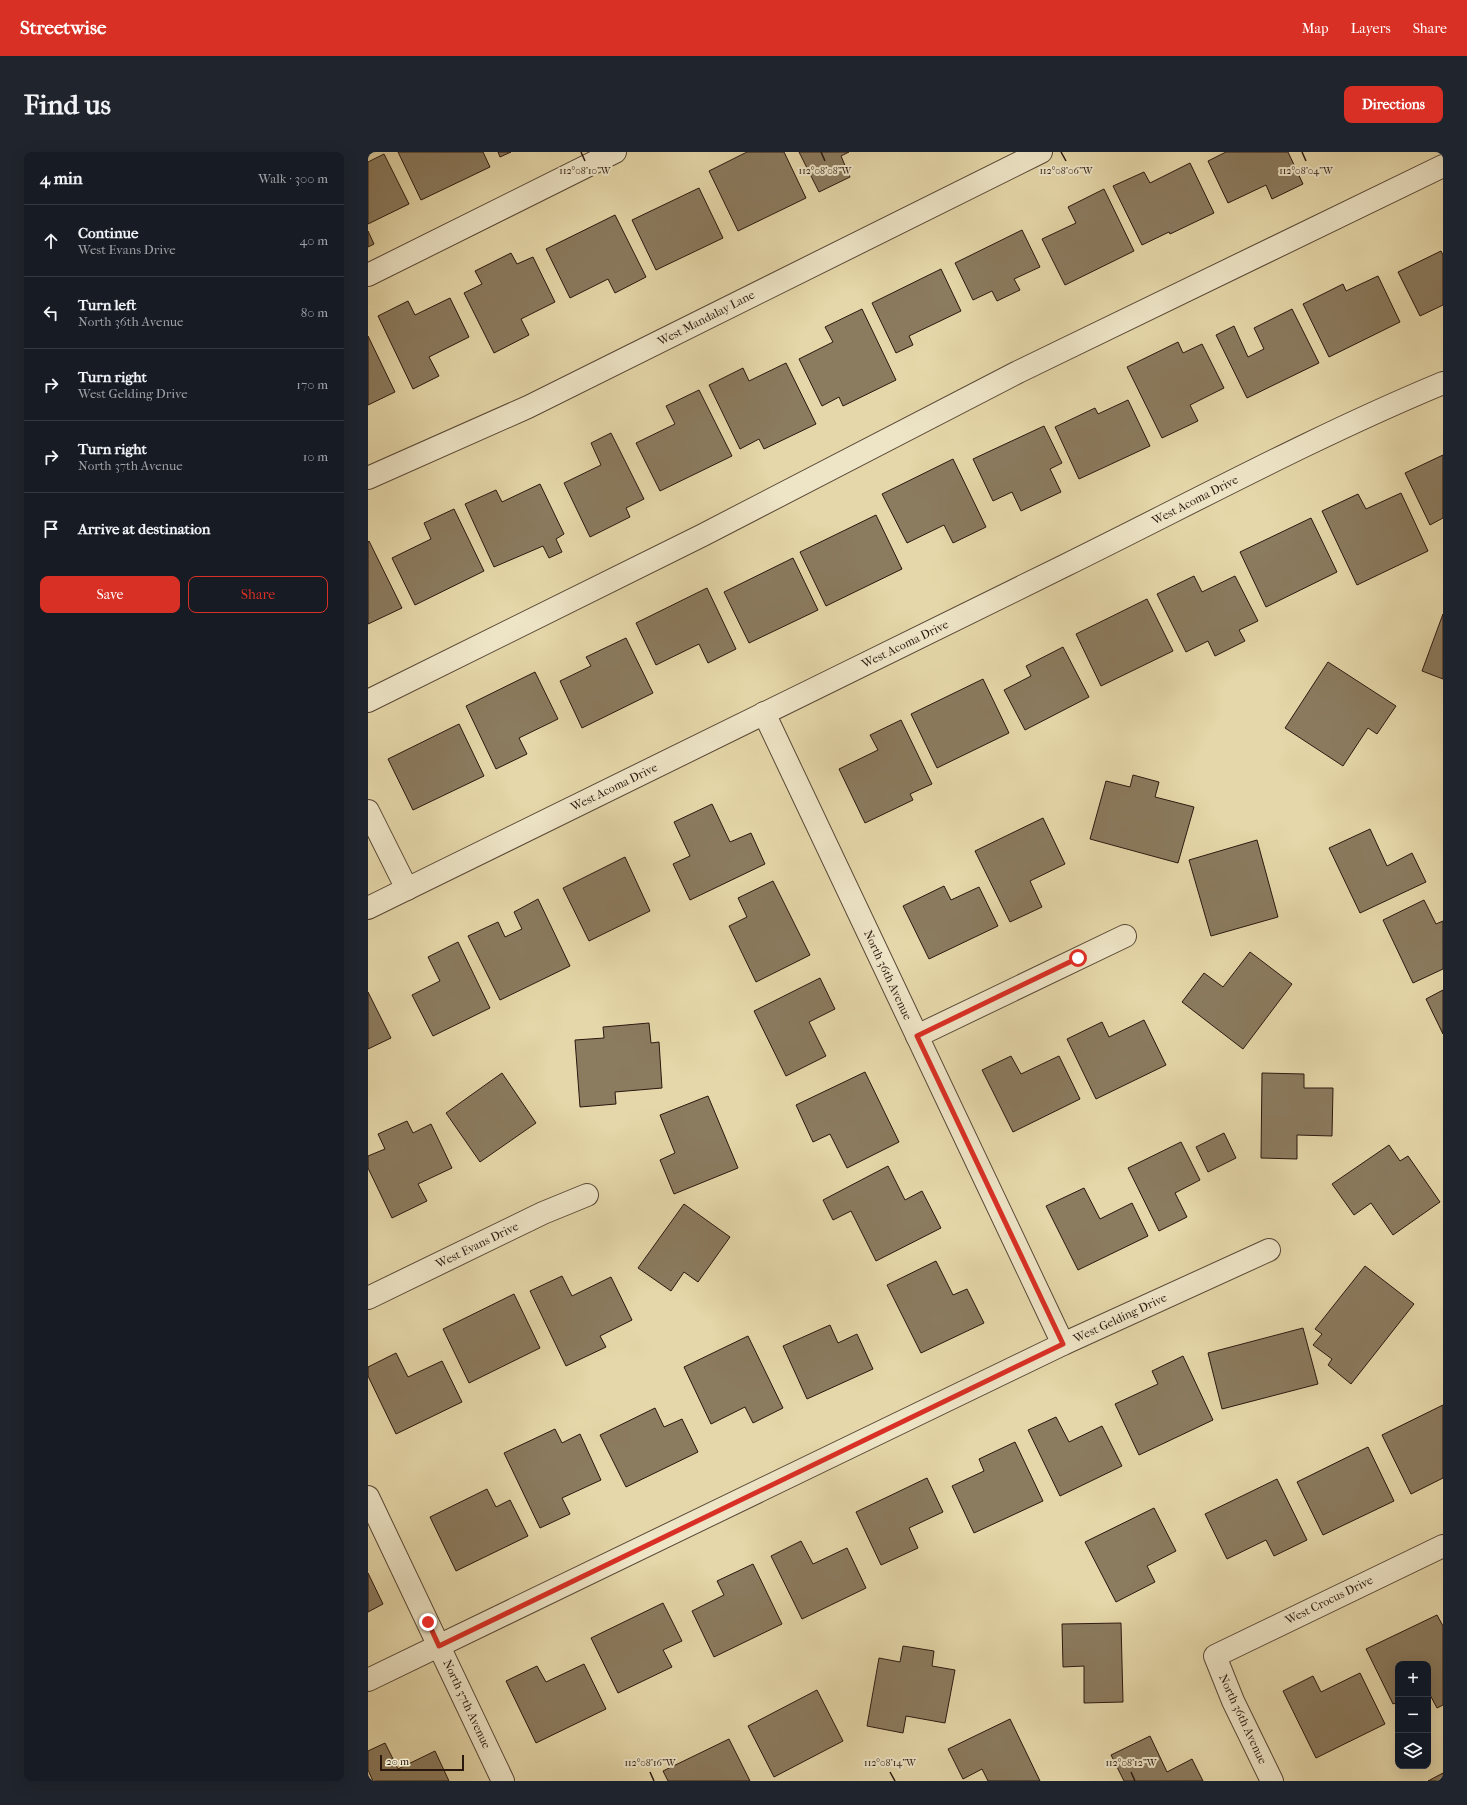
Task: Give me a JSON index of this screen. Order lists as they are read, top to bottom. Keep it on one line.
{"streets":{"street":["West Mandalay Lane","West Acoma Drive","North 36th Avenue","West Evans Drive","West Gelding Drive","West Crocus Drive","North 37th Avenue"]},"crossings":[["West Acoma Drive","North 36th Avenue"],["North 36th Avenue","West Gelding Drive"],["North 36th Avenue","West Crocus Drive"],["West Gelding Drive","North 37th Avenue"]],"scale_bar":"20 m","page":{"header":"Streetwise","nav":["Map","Layers","Share"],"buttons":["Directions",["Save","Share"]],"title":"Find us","heading":["4 min","Walk · 300 m"],"list":[["Continue","West Evans Drive","40 m"],["Turn left","North 36th Avenue","80 m"],["Turn right","West Gelding Drive","170 m"],["Turn right","North 37th Avenue","10 m"],"Arrive at destination"],"map_buttons":["+","−"],"scale":"20 m"},"coordinates":["112°08'10\"W","112°08'08\"W","112°08'06\"W","112°08'04\"W","112°08'16\"W","112°08'14\"W","112°08'12\"W"]}
